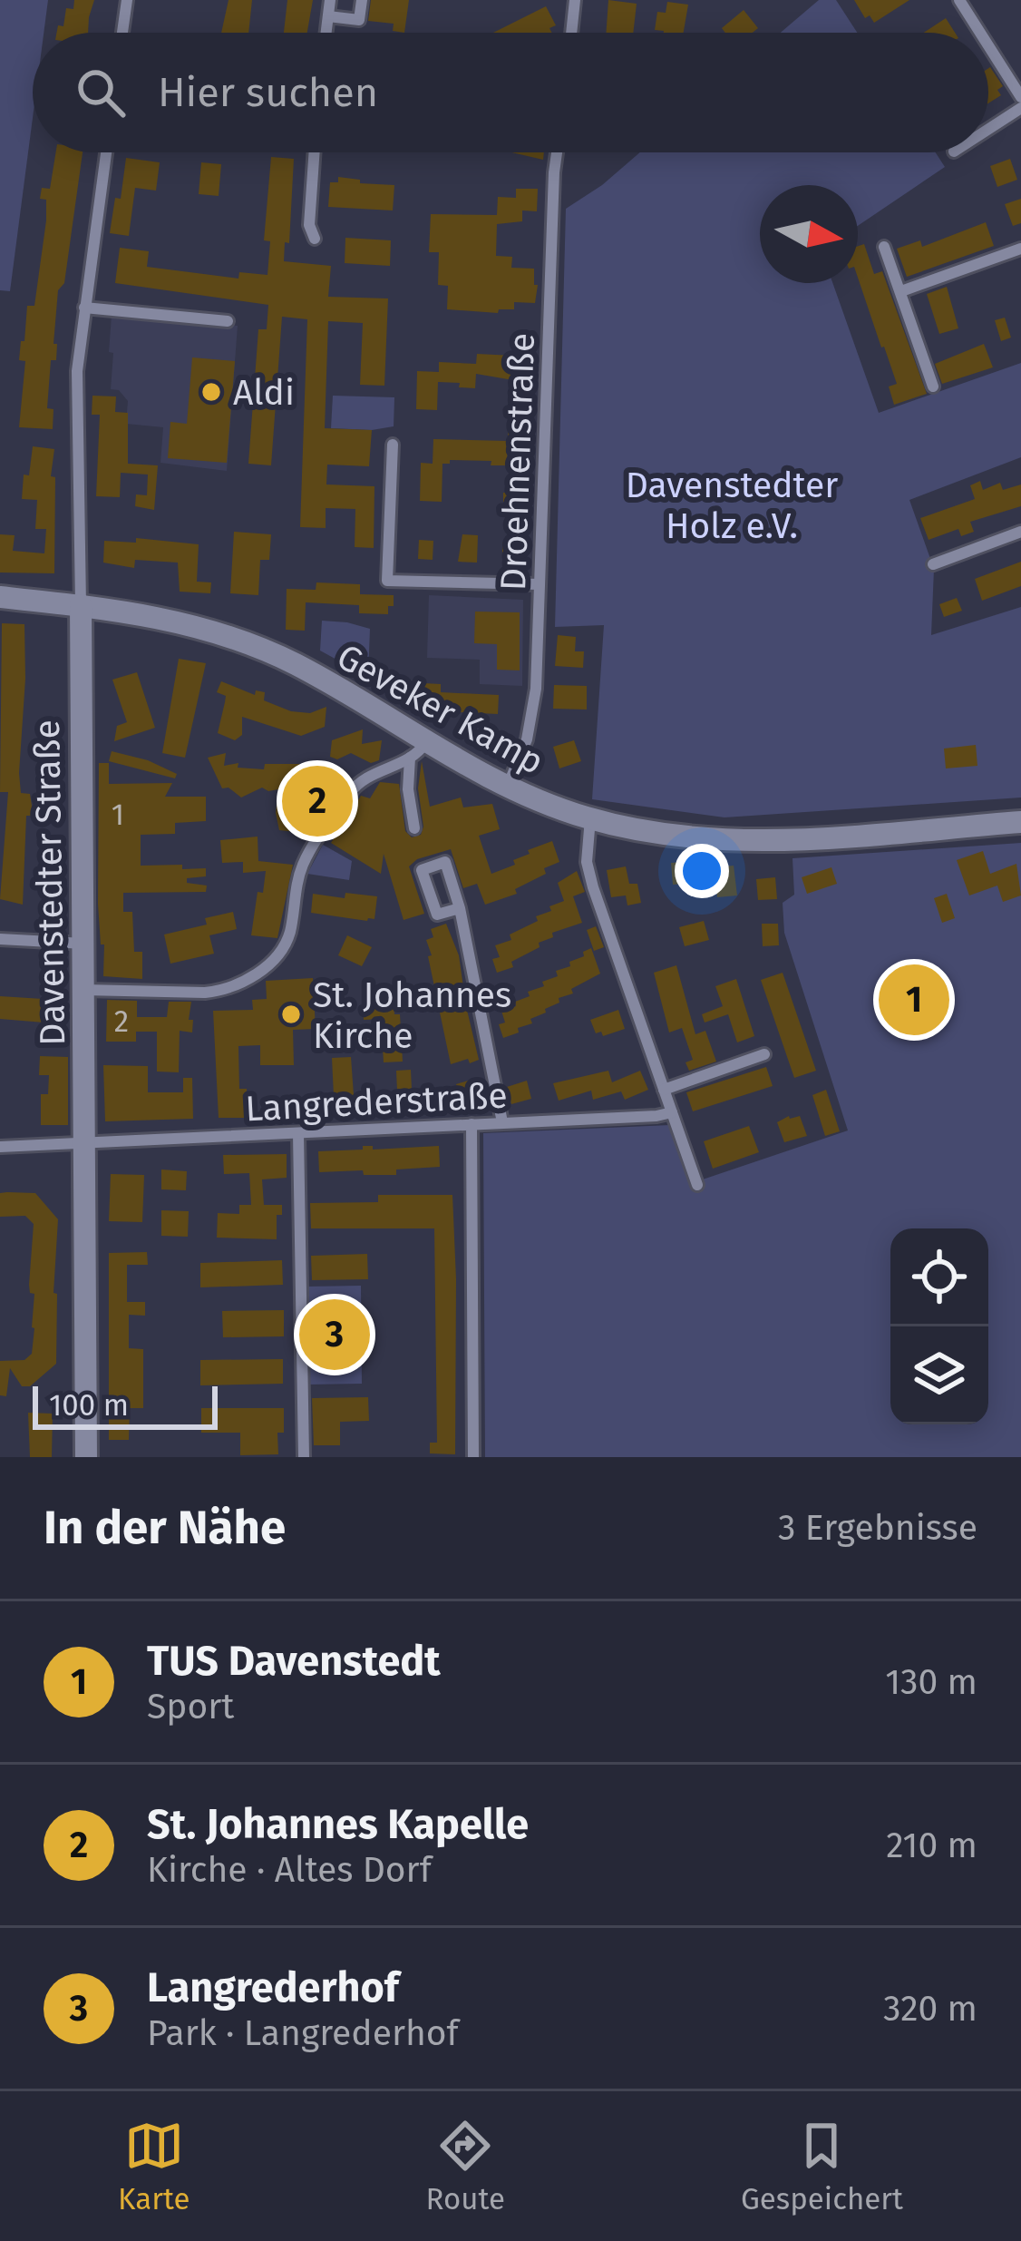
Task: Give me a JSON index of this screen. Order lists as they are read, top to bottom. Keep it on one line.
{"streets":{"street":["Droehnenstraße","Geveker Kamp","Davenstedter Straße","Langrederstraße"]},"crossings":[["Droehnenstraße","Geveker Kamp"],["Geveker Kamp","Davenstedter Straße"],["Davenstedter Straße","Langrederstraße"]],"parks":["Davenstedter Holz e.V."],"places":["Aldi","St. Johannes Kirche"],"house_numbers":["1","2"],"scale_bar":"100 m","north":"right","page":{"search":"Hier suchen","pins":["2","1","3"],"scale":"100 m","heading":["In der Nähe","3 Ergebnisse"],"list":[{"mark":"1","name":"TUS Davenstedt","note":"Sport","value":"130 m"},{"mark":"2","name":"St. Johannes Kapelle","note":"Kirche · Altes Dorf","value":"210 m"},{"mark":"3","name":"Langrederhof","note":"Park · Langrederhof","value":"320 m"}],"nav":["Karte","Route","Gespeichert"]}}
